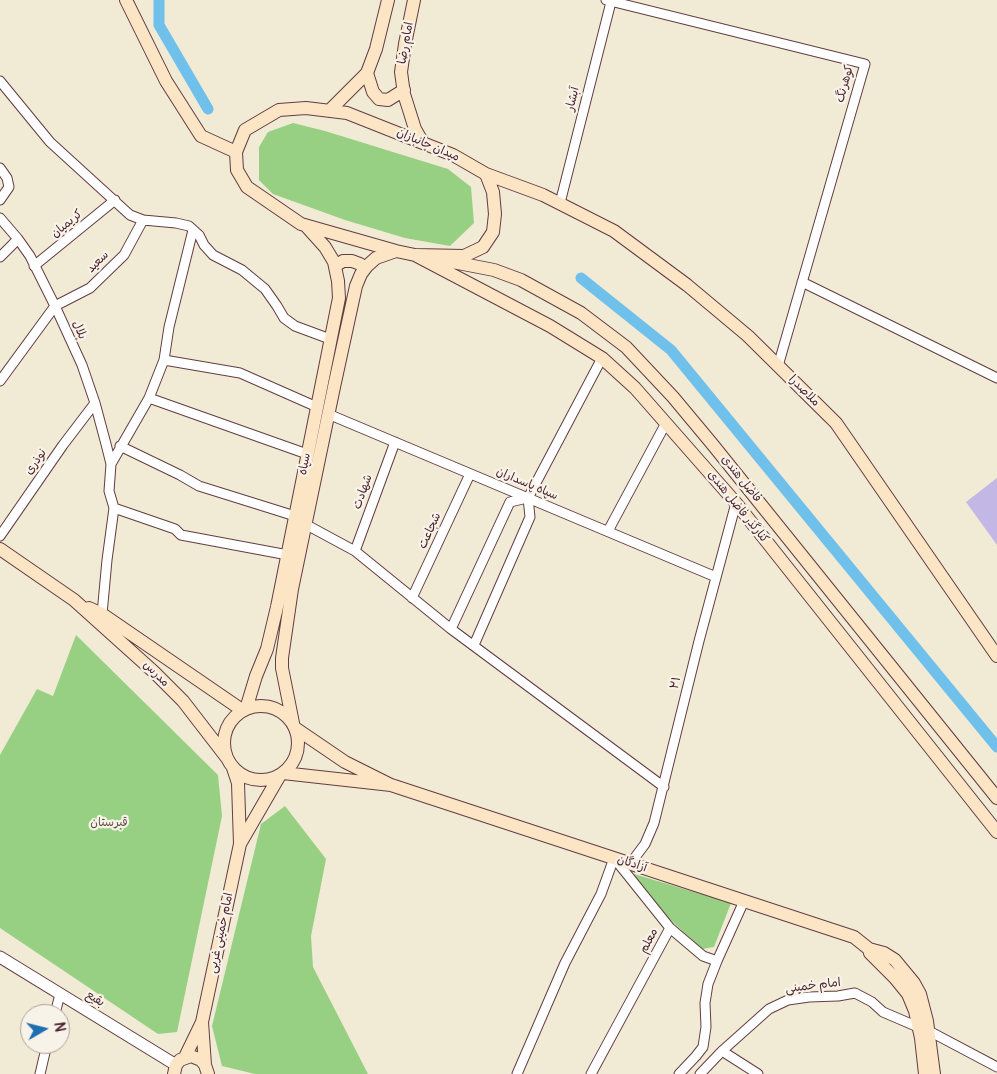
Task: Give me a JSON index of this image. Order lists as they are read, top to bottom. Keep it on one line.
{"streets":{"main road":["امام رضا","میدان جانبازان","ملاصدرا","سپاه","فاضل هندی","کنارگذر فاضل هندی","مدرس","آزادگان","امام خمینی غربی"],"street":["کوهرنگ","آبشار","کریمیان","سعید","بلال","نوذری","سپاه پاسداران","شهادت","شجاعت","۲۱","معلم","امام خمینی","بقیع"]},"crossings":[["امام رضا","میدان جانبازان"],["کوهرنگ","آبشار"],["کوهرنگ","ملاصدرا"],["آبشار","ملاصدرا"],["میدان جانبازان","ملاصدرا"],["کریمیان","بلال"],["سعید","بلال"],["بلال","نوذری"],["بلال","سپاه پاسداران"],["بلال","مدرس"],["سپاه","سپاه پاسداران"],["سپاه","مدرس"],["سپاه","امام خمینی غربی"],["فاضل هندی","کنارگذر فاضل هندی"],["سپاه پاسداران","شهادت"],["سپاه پاسداران","شجاعت"],["سپاه پاسداران","۲۱"],["کنارگذر فاضل هندی","۲۱"],["مدرس","امام خمینی غربی"],["۲۱","آزادگان"],["آزادگان","امام خمینی"],["امام خمینی غربی","بقیع"]],"parks":["قبرستان"],"north":"right"}
